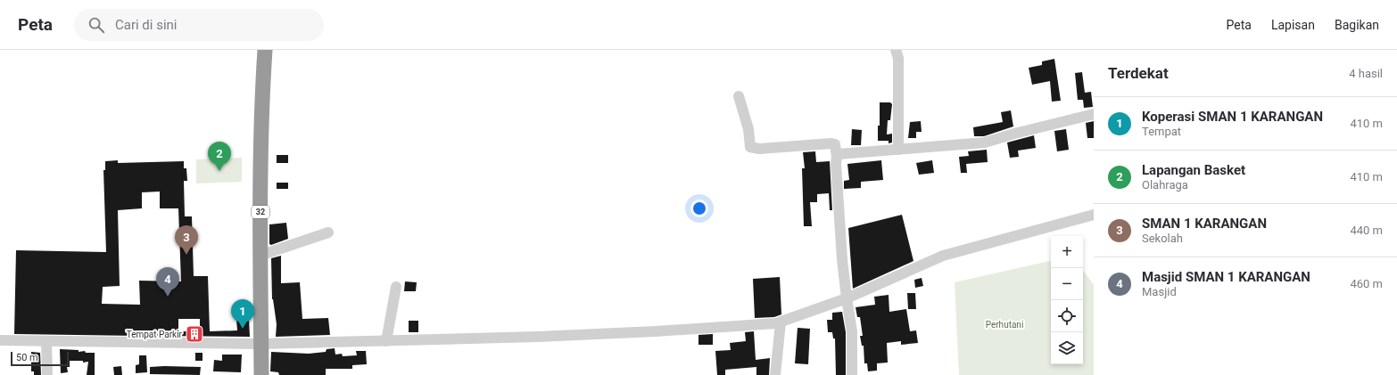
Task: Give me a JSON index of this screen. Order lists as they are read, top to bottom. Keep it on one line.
{"streets":{"highway":["32"]},"parks":["Perhutani"],"places":{"building":["Tempat Parkir"]},"scale_bar":"50 m","page":{"header":"Peta","search":"Cari di sini","nav":["Peta","Lapisan","Bagikan"],"heading":["Terdekat","4 hasil"],"list":[{"mark":"1","name":"Koperasi SMAN 1 KARANGAN","note":"Tempat","value":"410 m"},{"mark":"2","name":"Lapangan Basket","note":"Olahraga","value":"410 m"},{"mark":"3","name":"SMAN 1 KARANGAN","note":"Sekolah","value":"440 m"},{"mark":"4","name":"Masjid SMAN 1 KARANGAN","note":"Masjid","value":"460 m"}],"pins":["2","3","4","1"],"map_buttons":["+","−"],"scale":"50 m"}}
